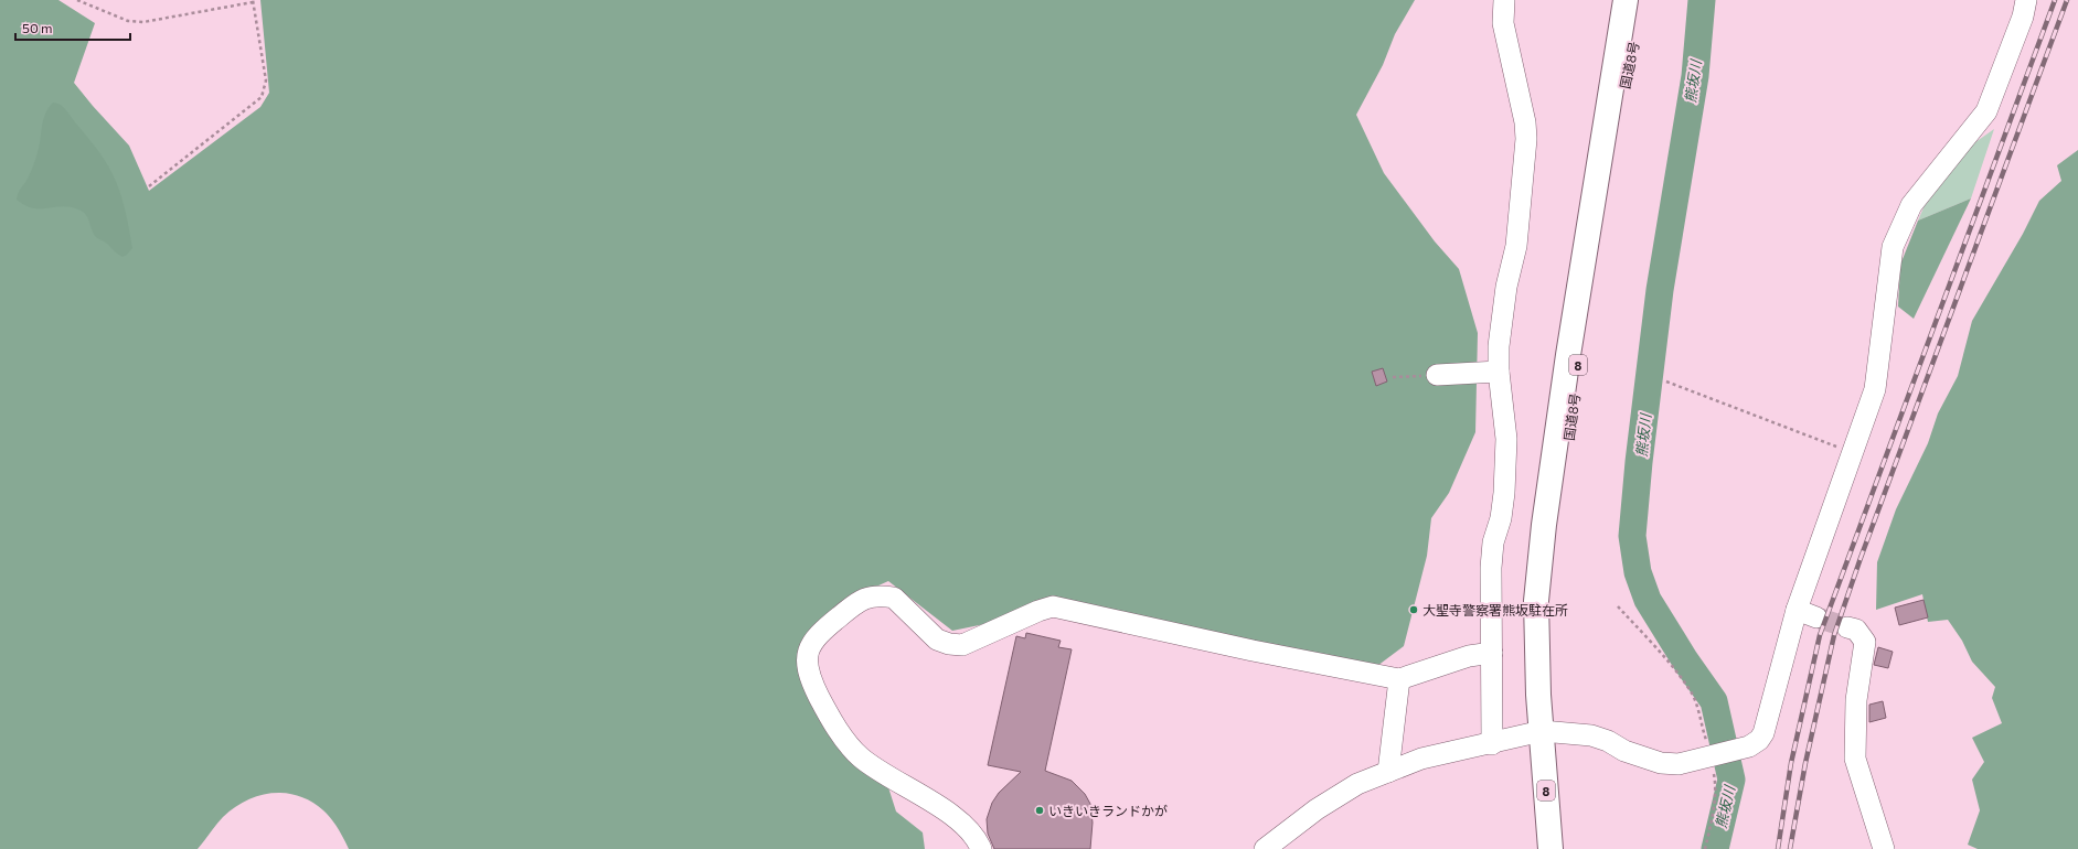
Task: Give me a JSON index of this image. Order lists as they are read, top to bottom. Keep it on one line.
{"streets":{"highway":["国道8号","8"]},"water":["熊坂川"],"places":["大聖寺警察署熊坂駐在所","いきいきランドかが"],"scale_bar":"50 m"}
